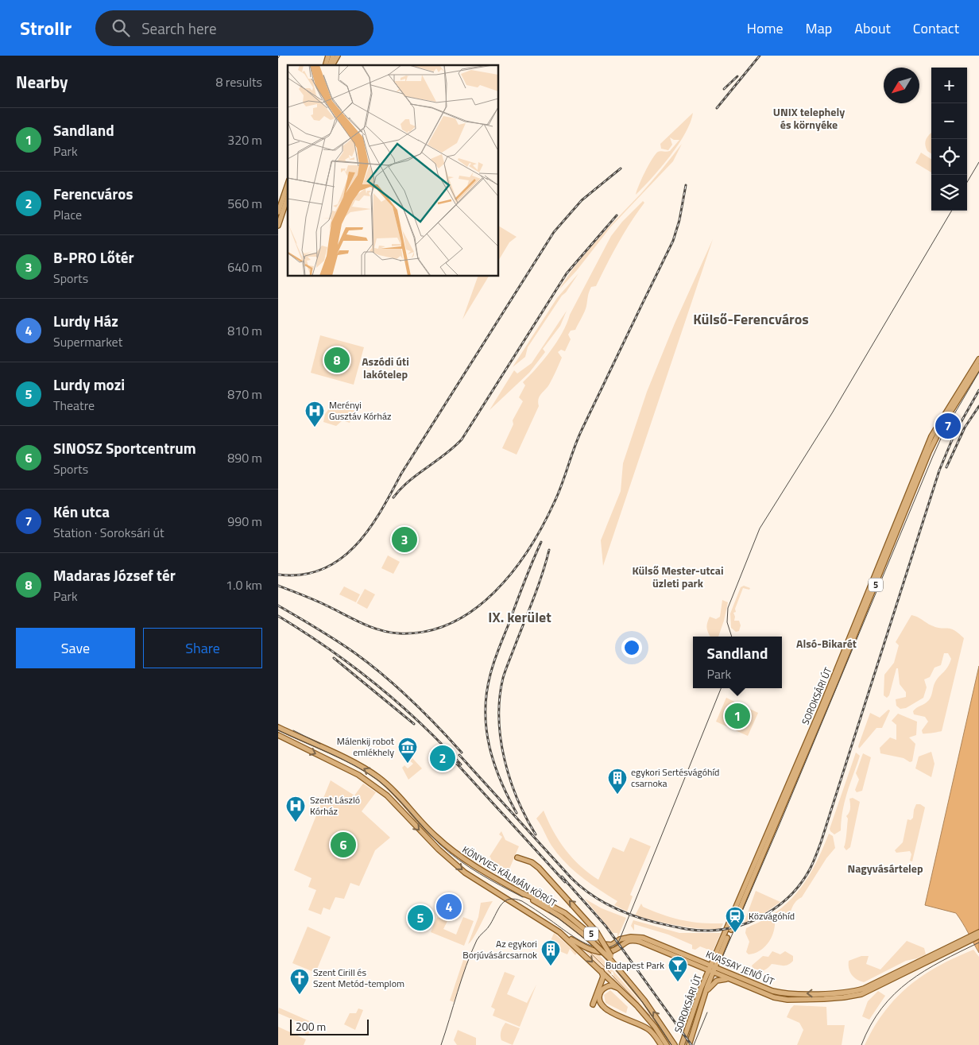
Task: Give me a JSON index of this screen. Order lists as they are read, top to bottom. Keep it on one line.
{"streets":{"main road":["5","SOROKSÁRI ÚT","KÖNYVES KÁLMÁN KÖRÚT","KVASSAY JENŐ ÚT"]},"crossings":[["5","KÖNYVES KÁLMÁN KÖRÚT"],["5","KVASSAY JENŐ ÚT"],["SOROKSÁRI ÚT","KVASSAY JENŐ ÚT"]],"districts":["UNIX telephely és környéke","Külső-Ferencváros","Aszódi úti lakótelep","Külső Mester-utcai üzleti park","IX. kerület","Alsó-Bikarét","Nagyvásártelep"],"places":{"hospital":["Merényi Gusztáv Kórház","Szent László Kórház"],"museum":["Málenkij robot emlékhely"],"building":["egykori Sertésvágóhíd csarnoka","Az egykori Borjúvásárcsarnok"],"station":["Közvágóhíd"],"bar":["Budapest Park"],"church":["Szent Cirill és Szent Metód-templom"]},"scale_bar":"200 m","north":"bottom left","page":{"header":"Strollr","search":"Search here","nav":["Home","Map","About","Contact"],"heading":["Nearby","8 results"],"map_buttons":["+","−"],"list":[{"mark":"1","name":"Sandland","note":"Park","value":"320 m"},{"mark":"2","name":"Ferencváros","note":"Place","value":"560 m"},{"mark":"3","name":"B-PRO Lőtér","note":"Sports","value":"640 m"},{"mark":"4","name":"Lurdy Ház","note":"Supermarket","value":"810 m"},{"mark":"5","name":"Lurdy mozi","note":"Theatre","value":"870 m"},{"mark":"6","name":"SINOSZ Sportcentrum","note":"Sports","value":"890 m"},{"mark":"7","name":"Kén utca","note":"Station · Soroksári út","value":"990 m"},{"mark":"8","name":"Madaras József tér","note":"Park","value":"1.0 km"}],"pins":["8","7","3","1","2","6","4","5"],"buttons":["Save","Share"],"popup":["Sandland","Park"],"scale":"200 m"}}
